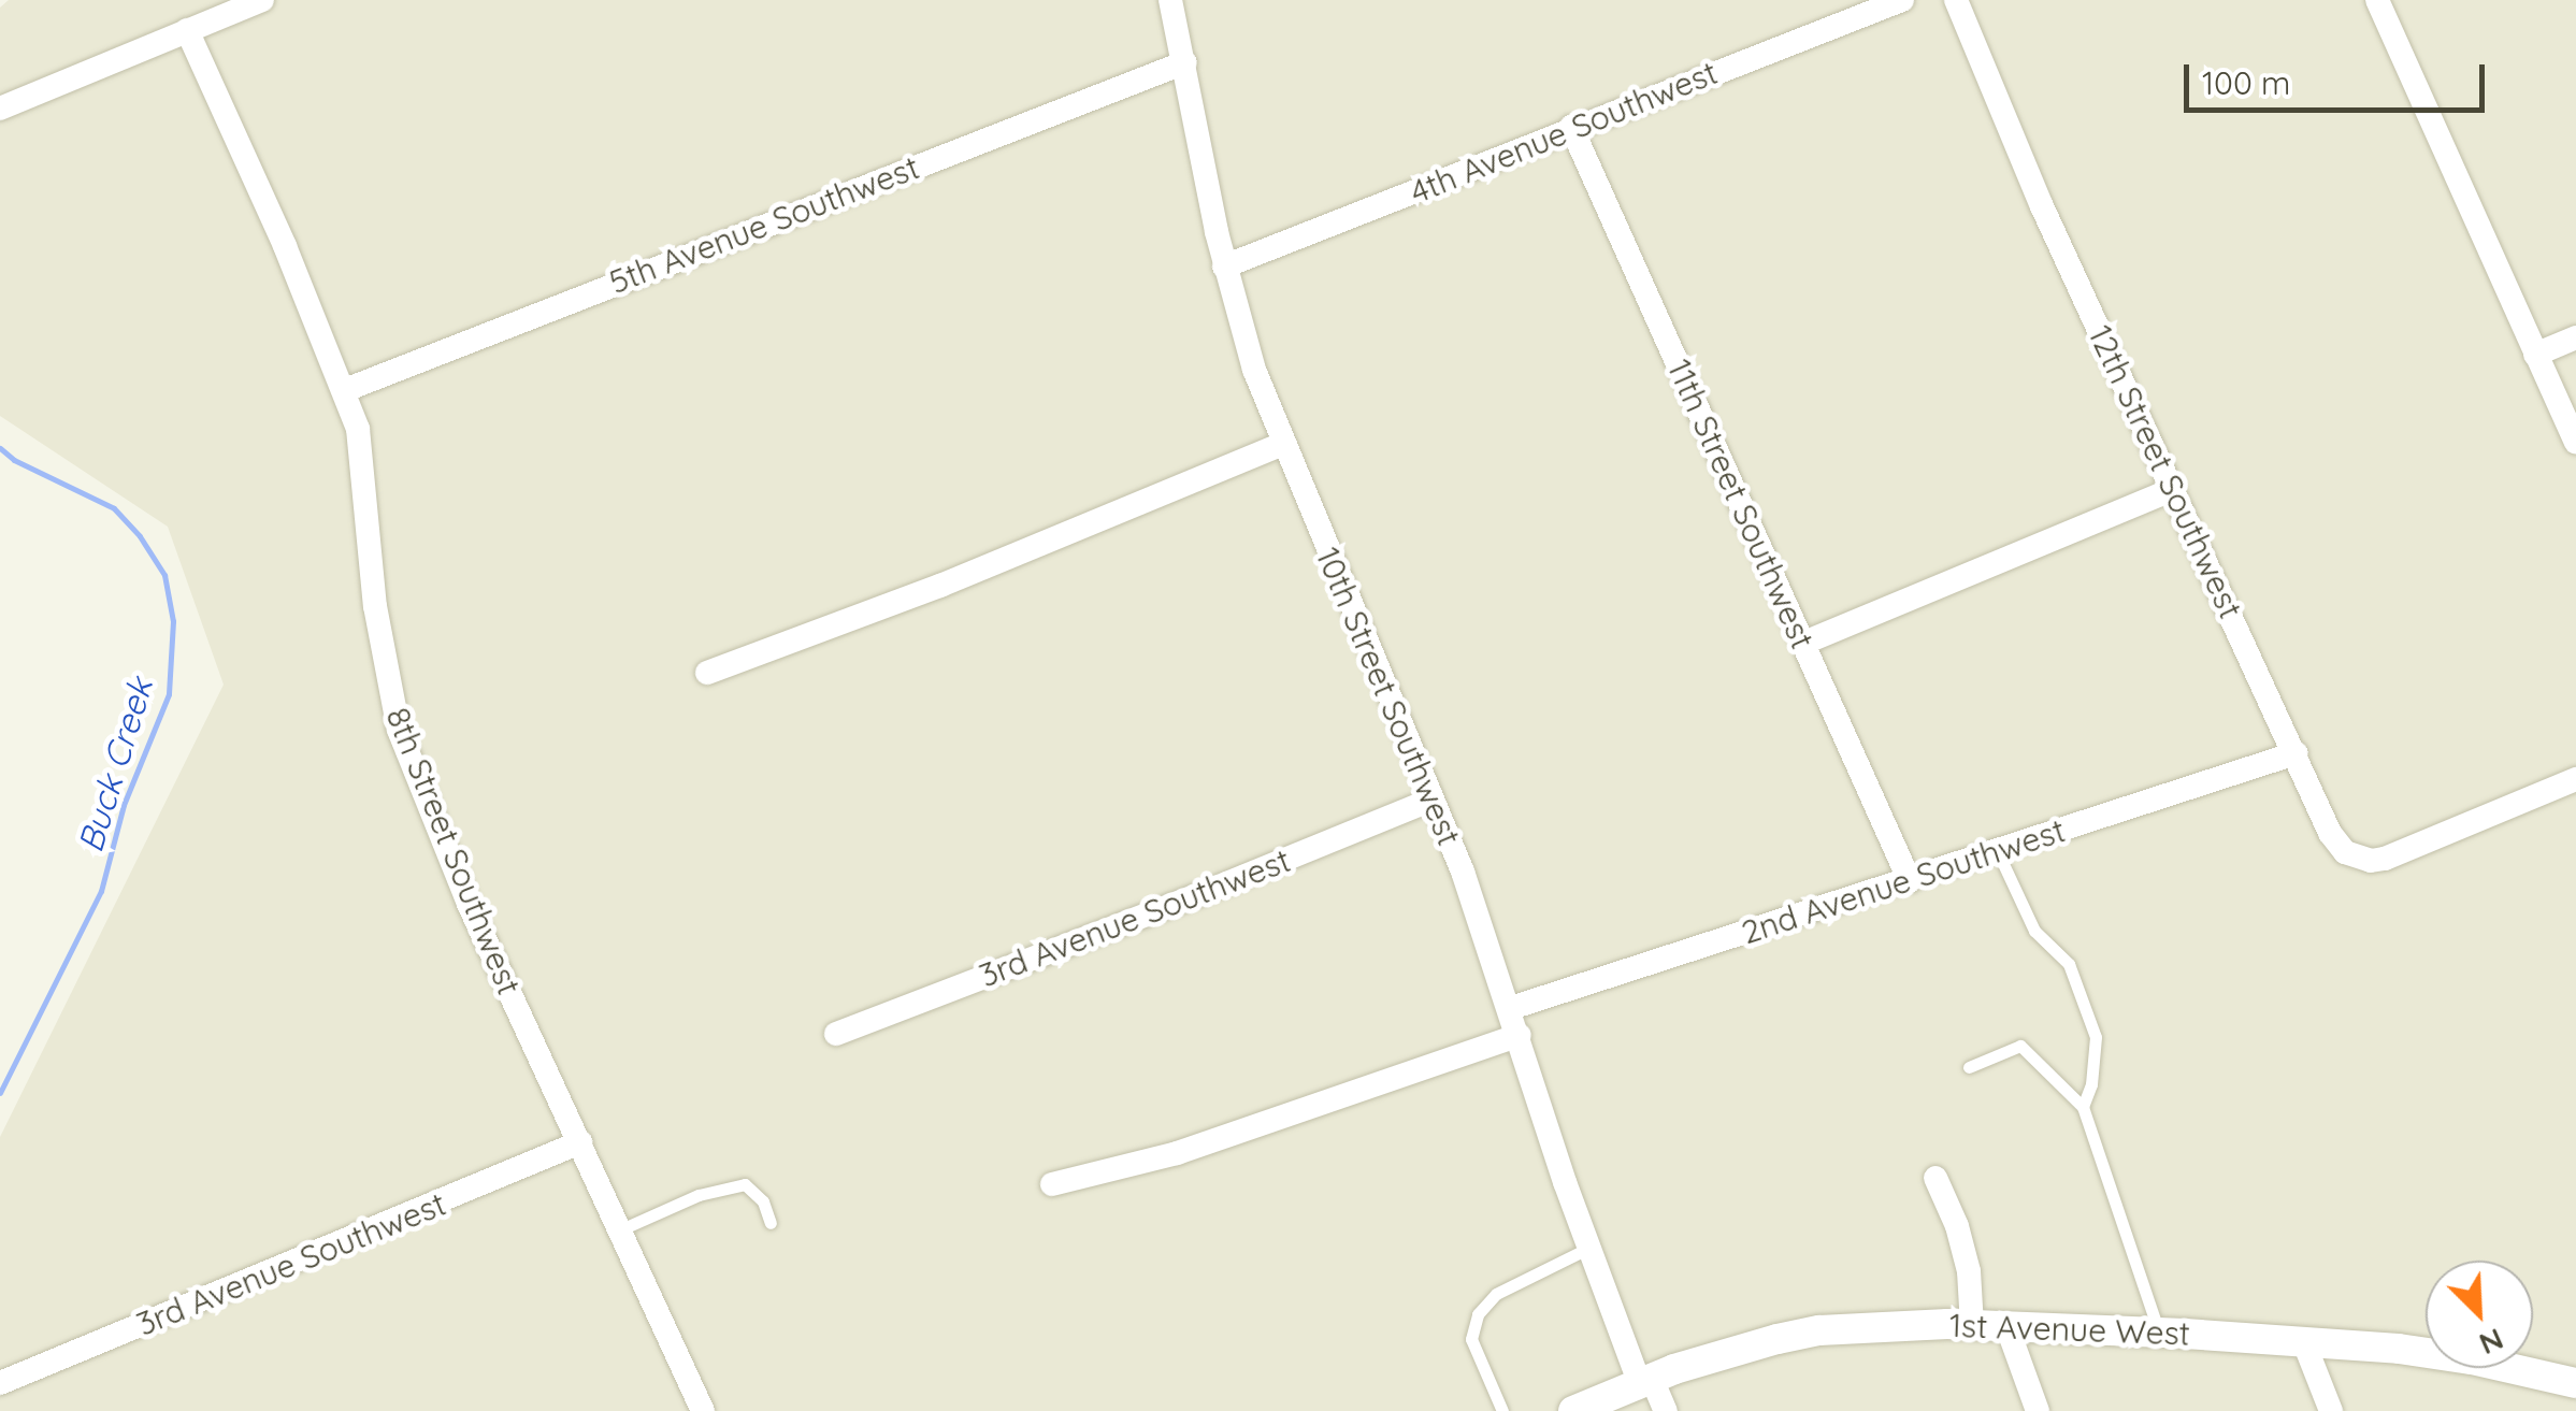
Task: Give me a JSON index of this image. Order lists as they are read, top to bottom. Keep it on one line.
{"streets":{"street":["4th Avenue Southwest","5th Avenue Southwest","12th Street Southwest","11th Street Southwest","10th Street Southwest","8th Street Southwest","2nd Avenue Southwest","3rd Avenue Southwest","1st Avenue West"]},"crossings":[["4th Avenue Southwest","11th Street Southwest"],["4th Avenue Southwest","10th Street Southwest"],["5th Avenue Southwest","10th Street Southwest"],["5th Avenue Southwest","8th Street Southwest"],["12th Street Southwest","2nd Avenue Southwest"],["11th Street Southwest","2nd Avenue Southwest"],["10th Street Southwest","2nd Avenue Southwest"],["10th Street Southwest","3rd Avenue Southwest"],["10th Street Southwest","1st Avenue West"],["8th Street Southwest","3rd Avenue Southwest"]],"water":["Buck Creek"],"scale_bar":"100 m","north":"bottom right"}
